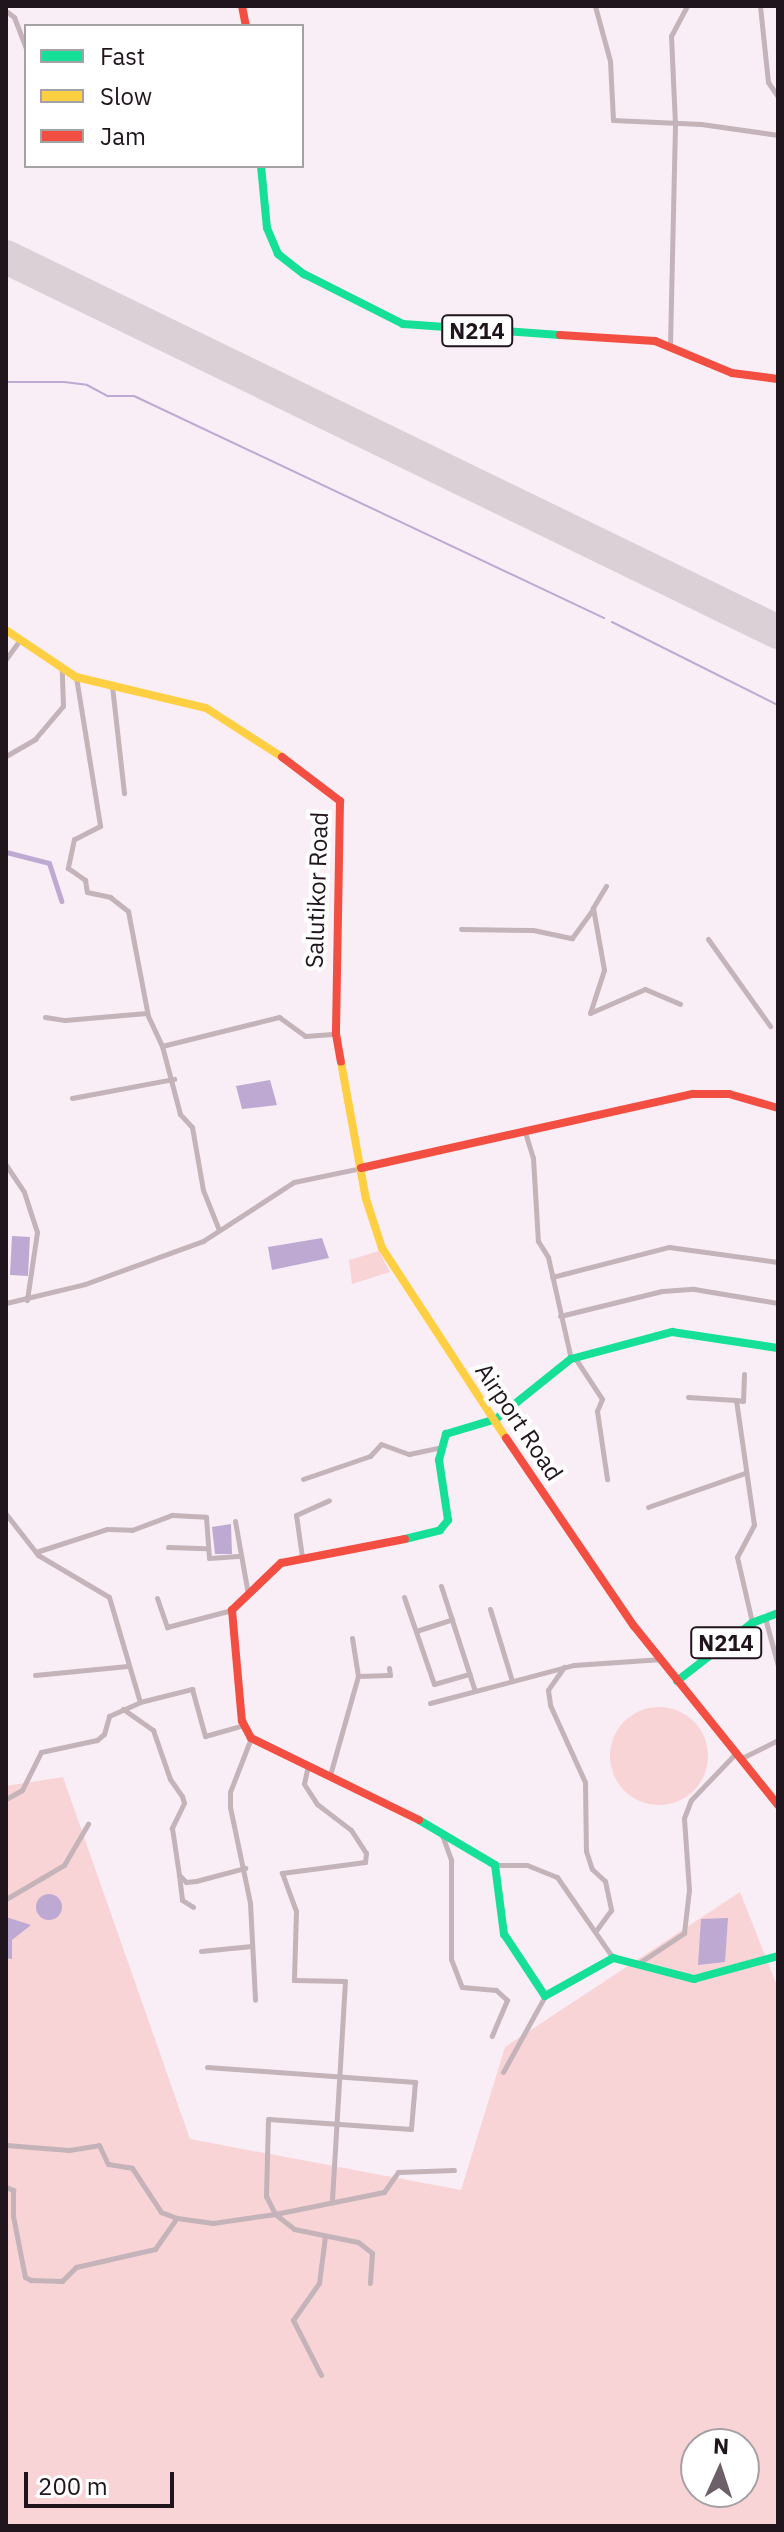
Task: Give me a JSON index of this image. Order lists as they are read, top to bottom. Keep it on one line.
{"streets":{"main road":["N214","Salutikor Road","Airport Road"]},"crossings":[["N214","Airport Road"],["Salutikor Road","Airport Road"]],"legend":["Fast","Slow","Jam"],"scale_bar":"200 m","north":"top"}
